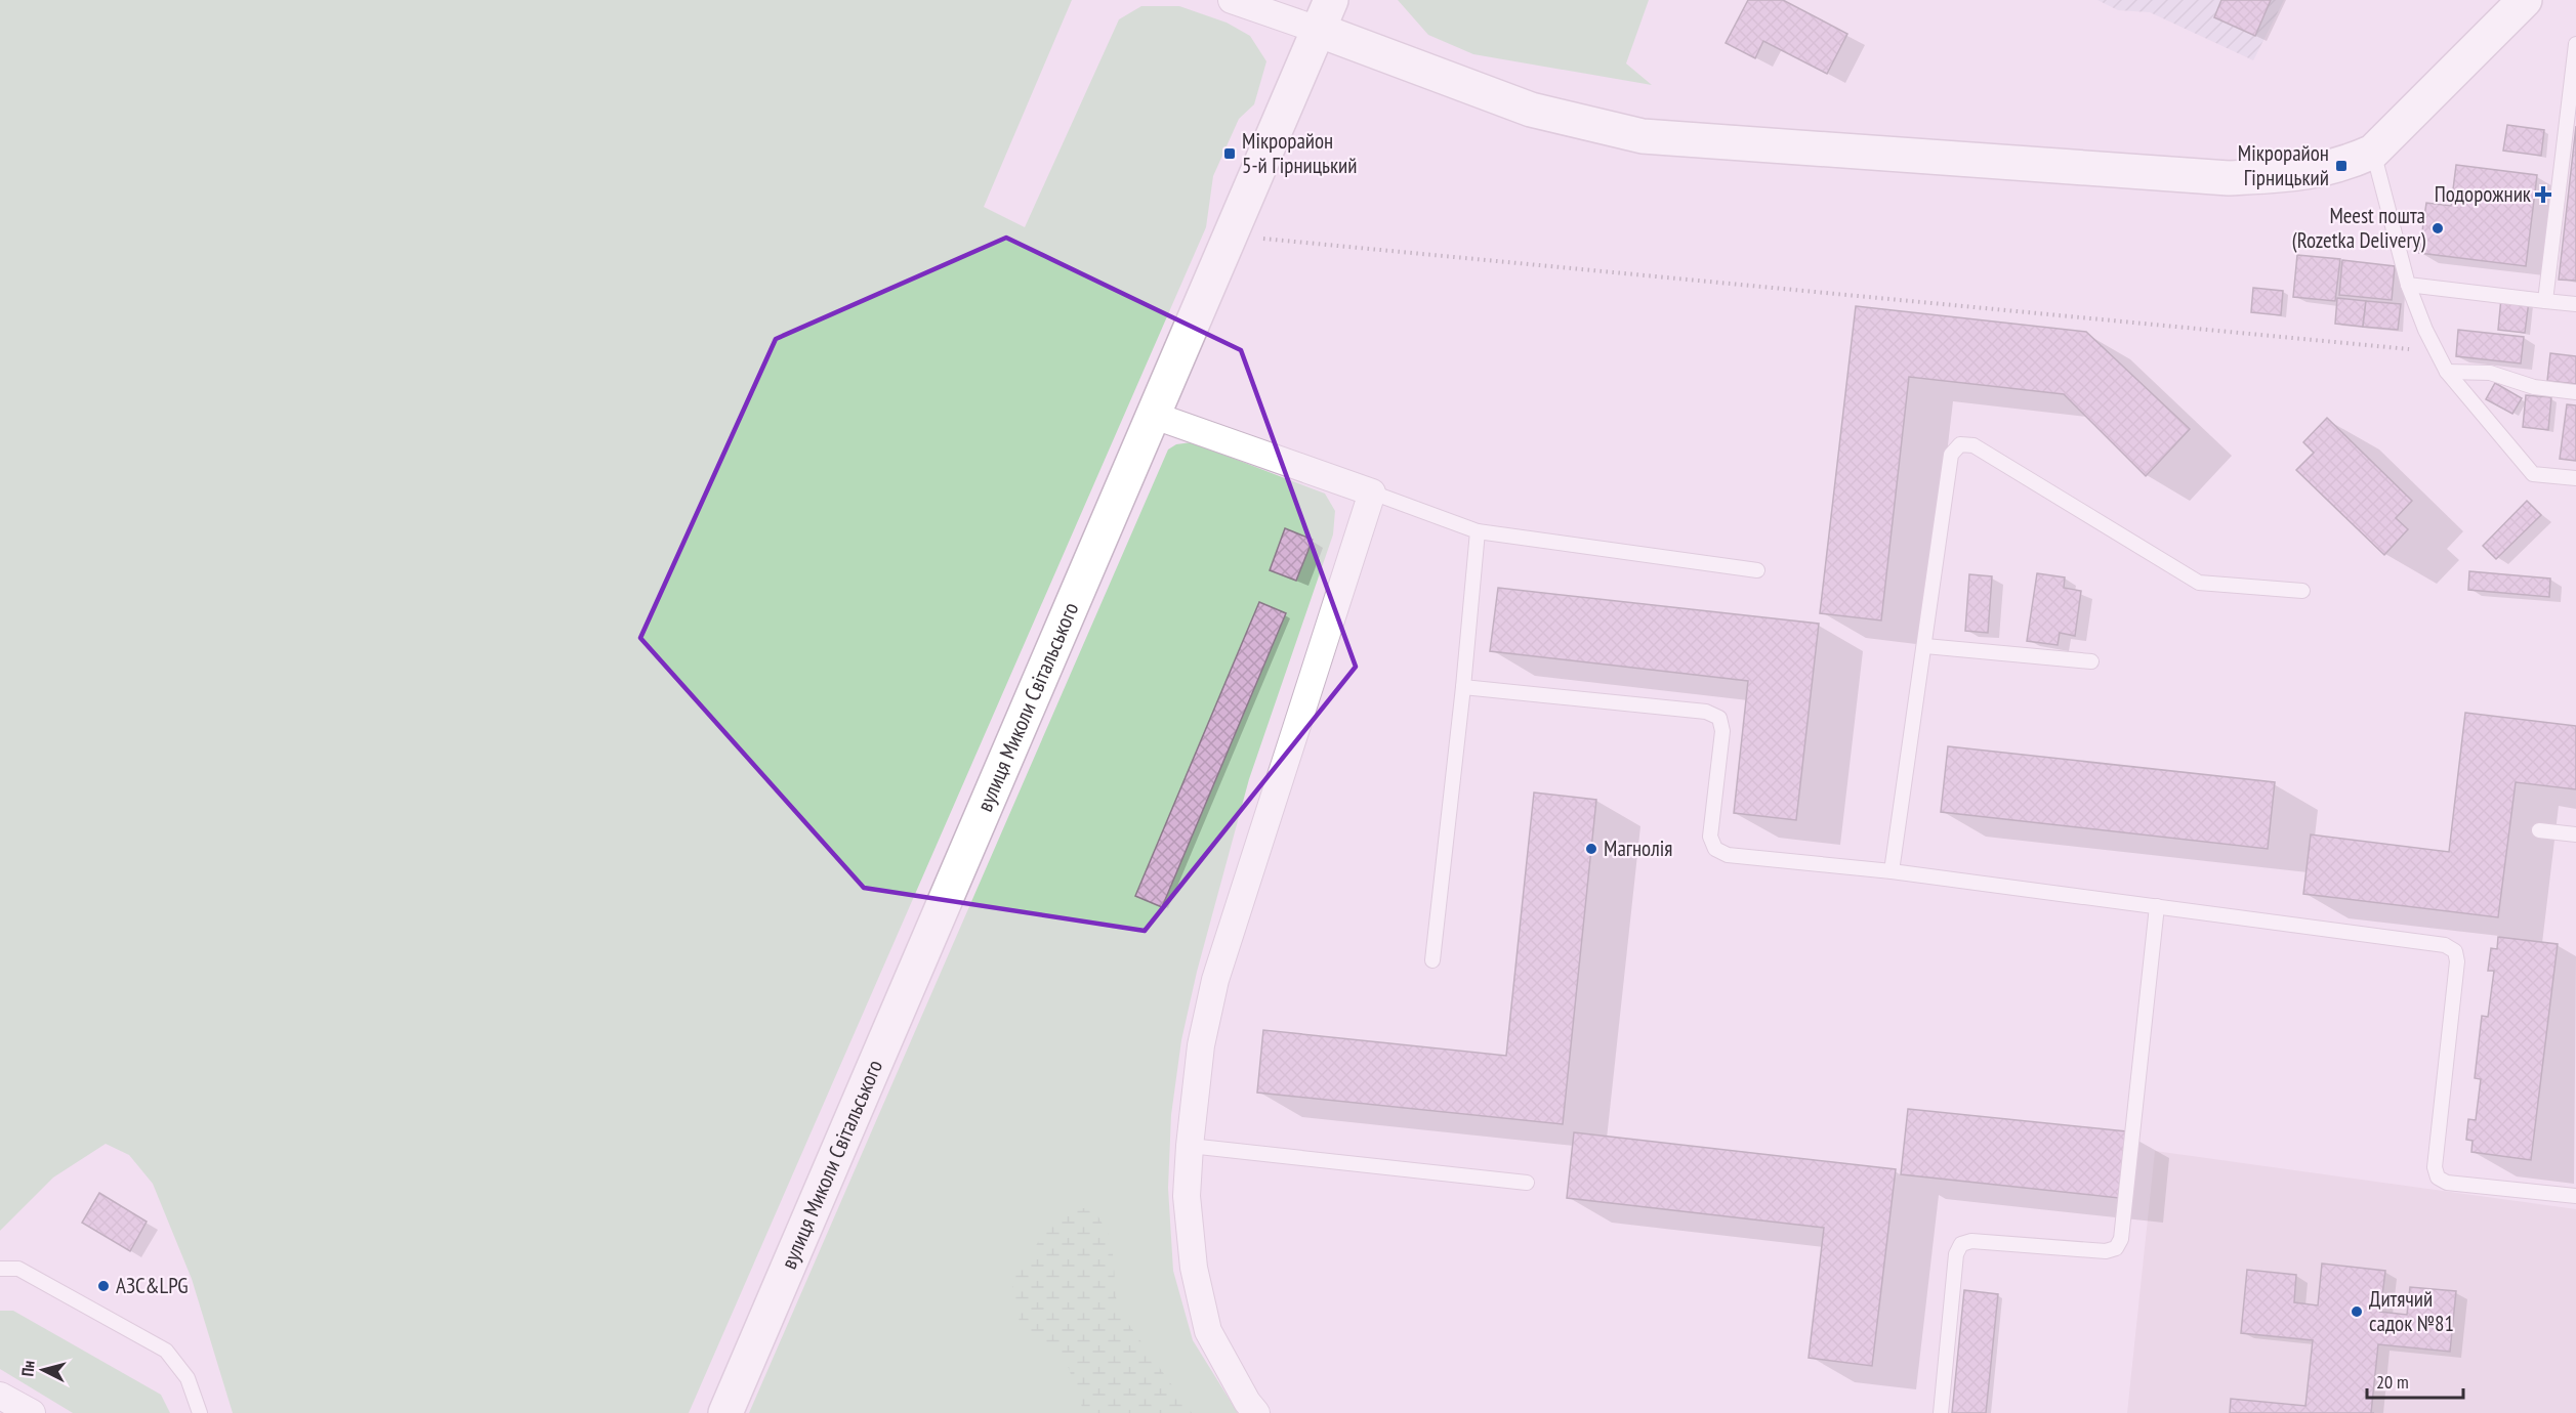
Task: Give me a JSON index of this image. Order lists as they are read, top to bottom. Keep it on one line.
{"streets":{"main road":["вулиця Миколи Світальського"]},"places":{"transit":["Мiкрорайон 5-й Гiрницький","Мiкрорайон Гiрницький"],"health":["Подорожник"],"other":["Meest пошта (Rozetka Delivery)","Магнолія","АЗС&LPG","Дитячий садок №81"]},"scale_bar":"20 m","north":"left"}
